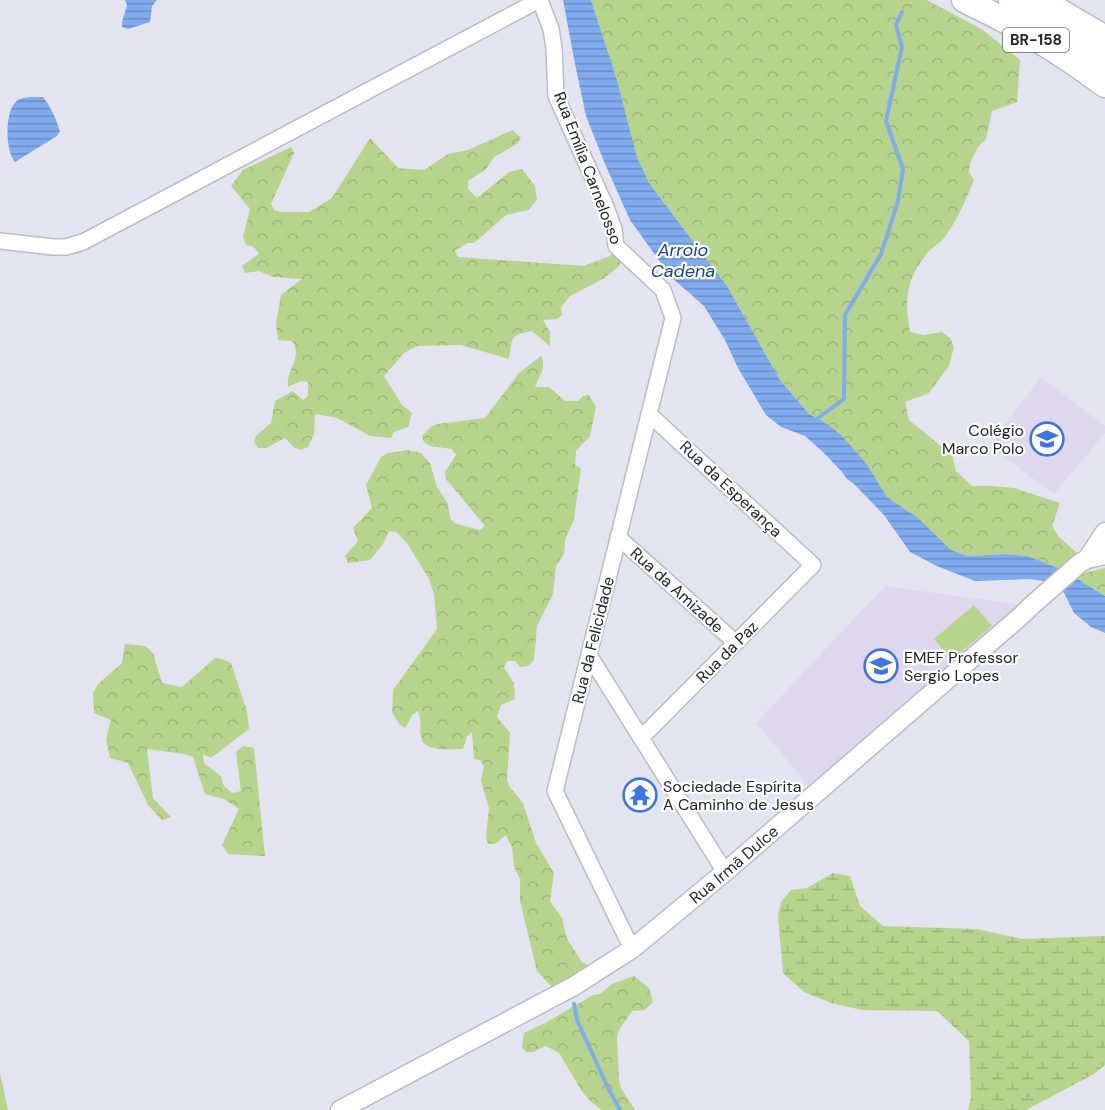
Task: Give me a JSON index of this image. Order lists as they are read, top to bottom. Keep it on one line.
{"streets":{"highway":["BR-158"],"street":["Rua Emília Carnelosso","Rua da Esperança","Rua da Amizade","Rua da Felicidade","Rua da Paz","Rua Irmã Dulce"]},"crossings":[["Rua Emília Carnelosso","Rua da Felicidade"],["Rua da Esperança","Rua da Felicidade"],["Rua da Esperança","Rua da Paz"],["Rua da Amizade","Rua da Felicidade"],["Rua da Amizade","Rua da Paz"],["Rua da Felicidade","Rua Irmã Dulce"]],"water":["Arroio Cadena"],"places":{"school or university":["Colégio Marco Polo","EMEF Professor Sergio Lopes"],"temple":["Sociedade Espírita A Caminho de Jesus"]}}
